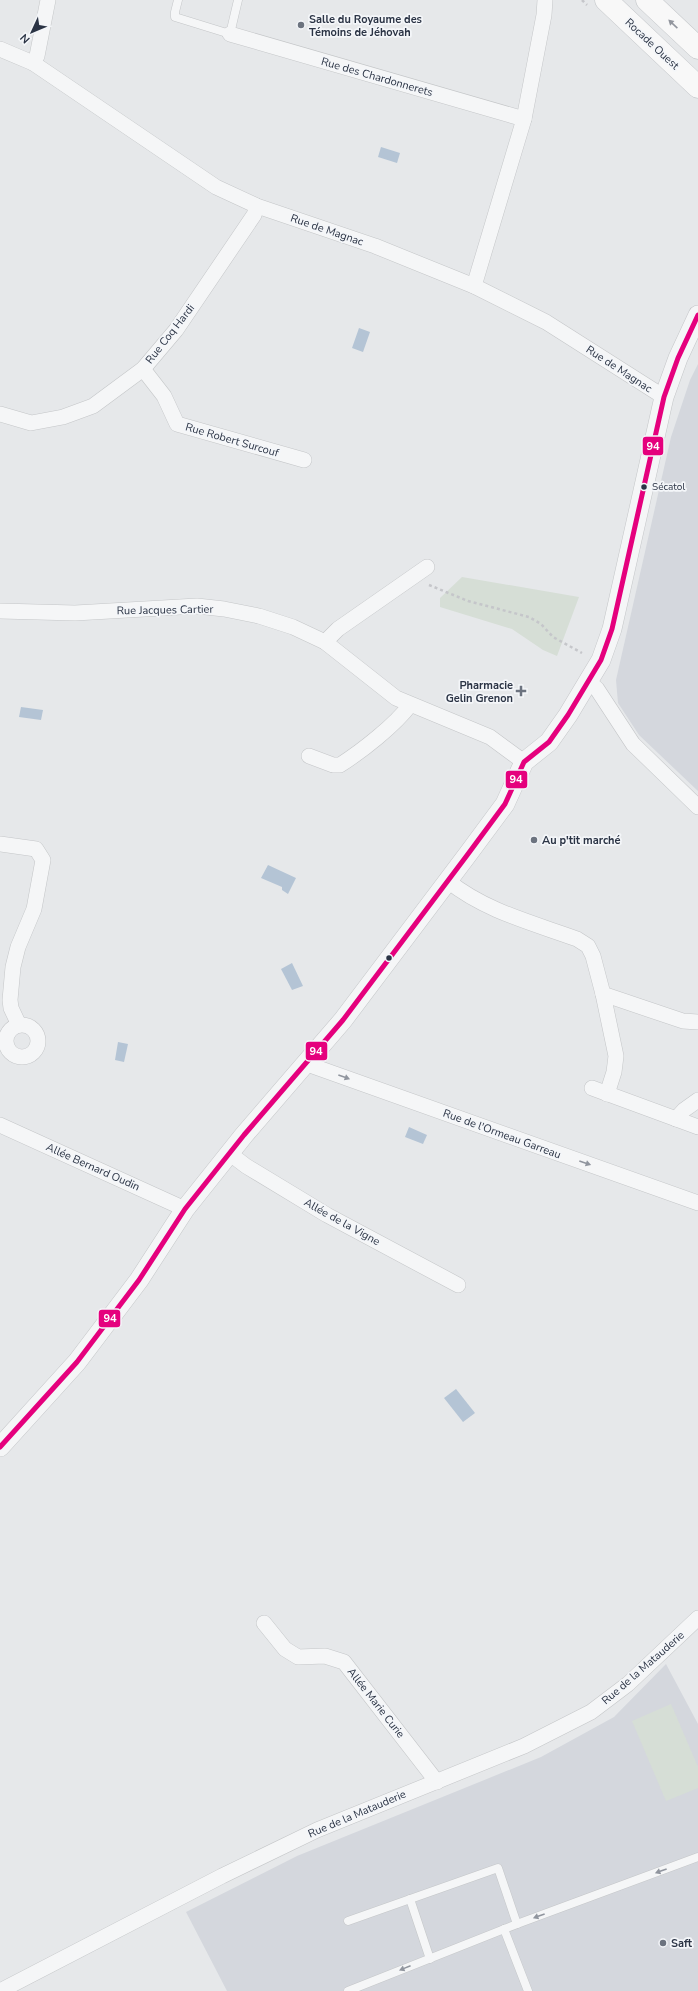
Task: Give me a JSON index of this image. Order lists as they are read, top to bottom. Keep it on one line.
{"streets":{"main road":["Rocade Ouest"],"street":["Rue des Chardonnerets","Rue de Magnac","Rue Coq Hardi","Rue Robert Surcouf","Rue Jacques Cartier","Rue de l'Ormeau Garreau","Allée Bernard Oudin","Allée de la Vigne","Rue de la Matauderie","Allée Marie Curie"]},"crossings":[["Rue de Magnac","Rue Coq Hardi"],["Rue Coq Hardi","Rue Robert Surcouf"],["Rue de la Matauderie","Allée Marie Curie"]],"one_way":["Rue de l'Ormeau Garreau"],"places":{"other":["Salle du Royaume des Témoins de Jéhovah","Sécatol","Au p'tit marché","Saft"],"health":["Pharmacie Gelin Grenon"]},"lines":["transit line 94"],"north":"bottom left"}
